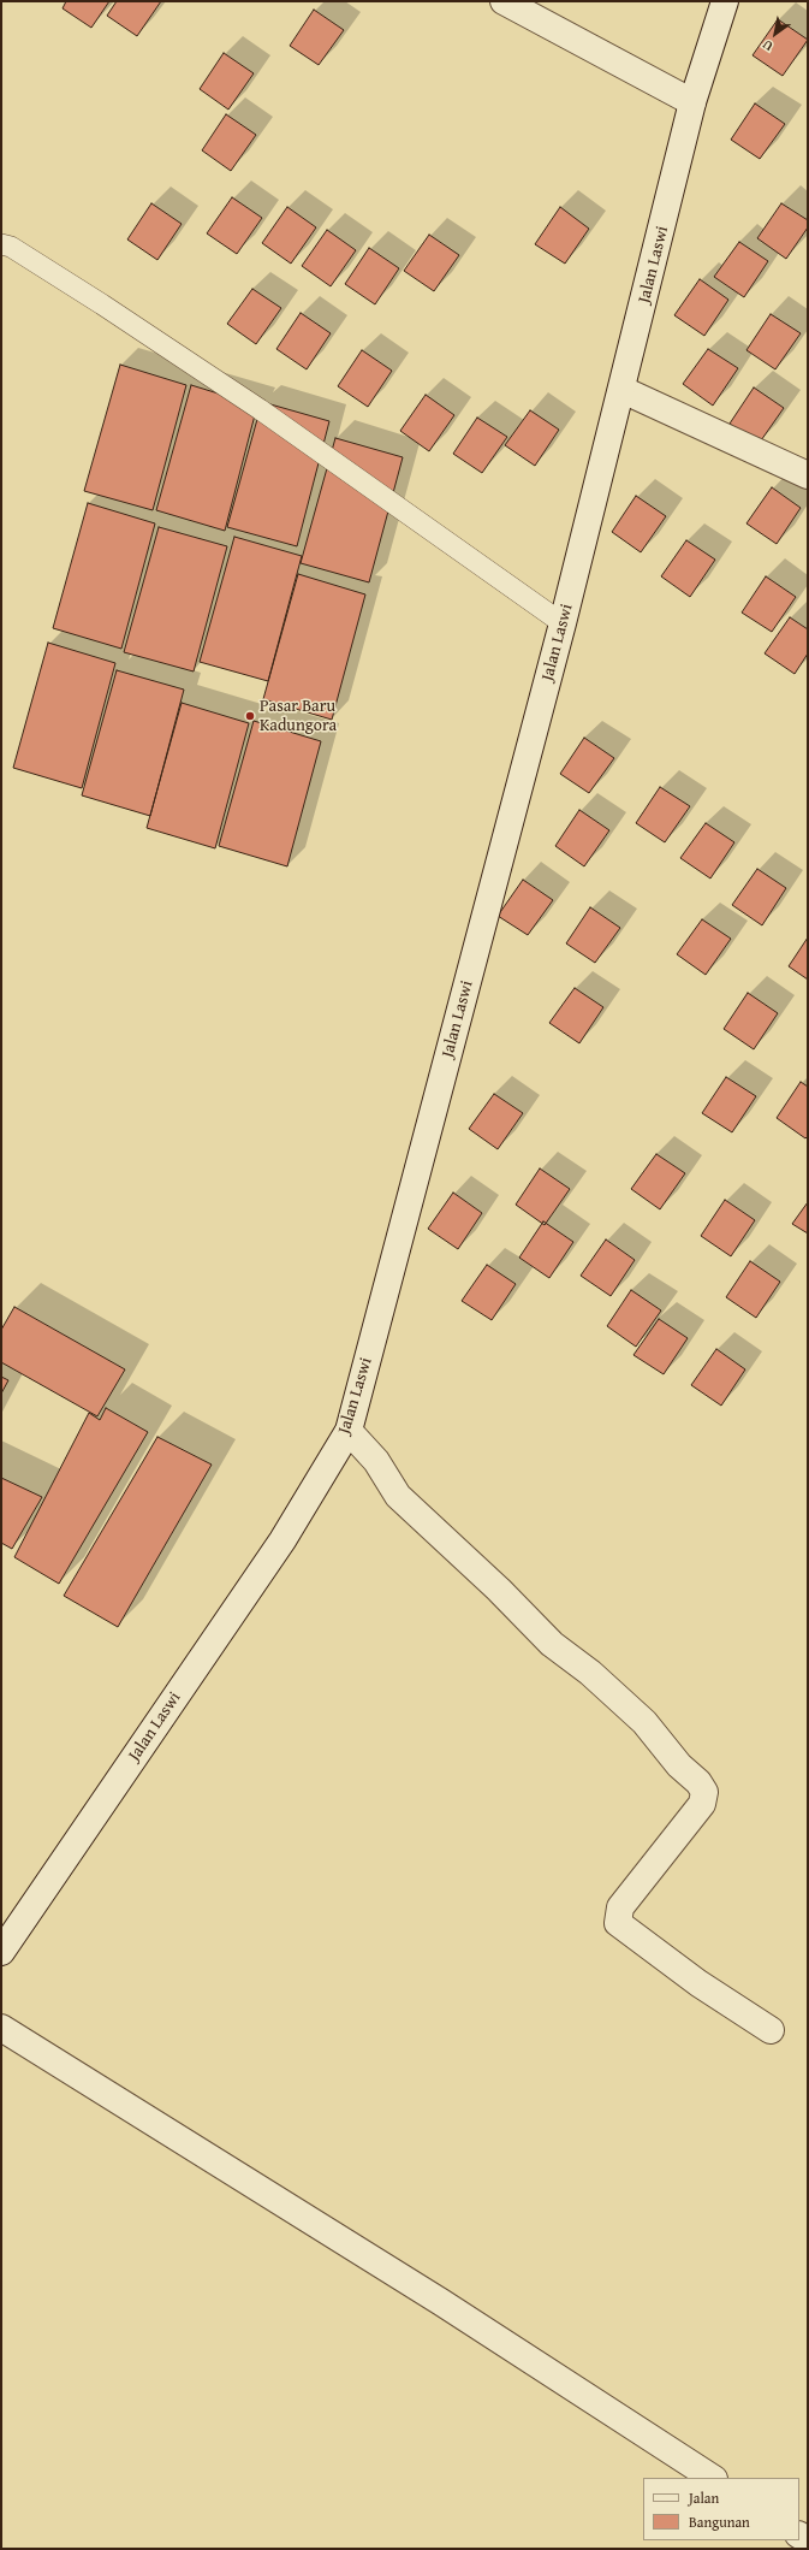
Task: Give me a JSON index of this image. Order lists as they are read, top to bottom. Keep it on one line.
{"streets":{"street":["Jalan Laswi"]},"places":["Pasar Baru Kadungora"],"legend":["Jalan","Bangunan"],"north":"bottom left"}
